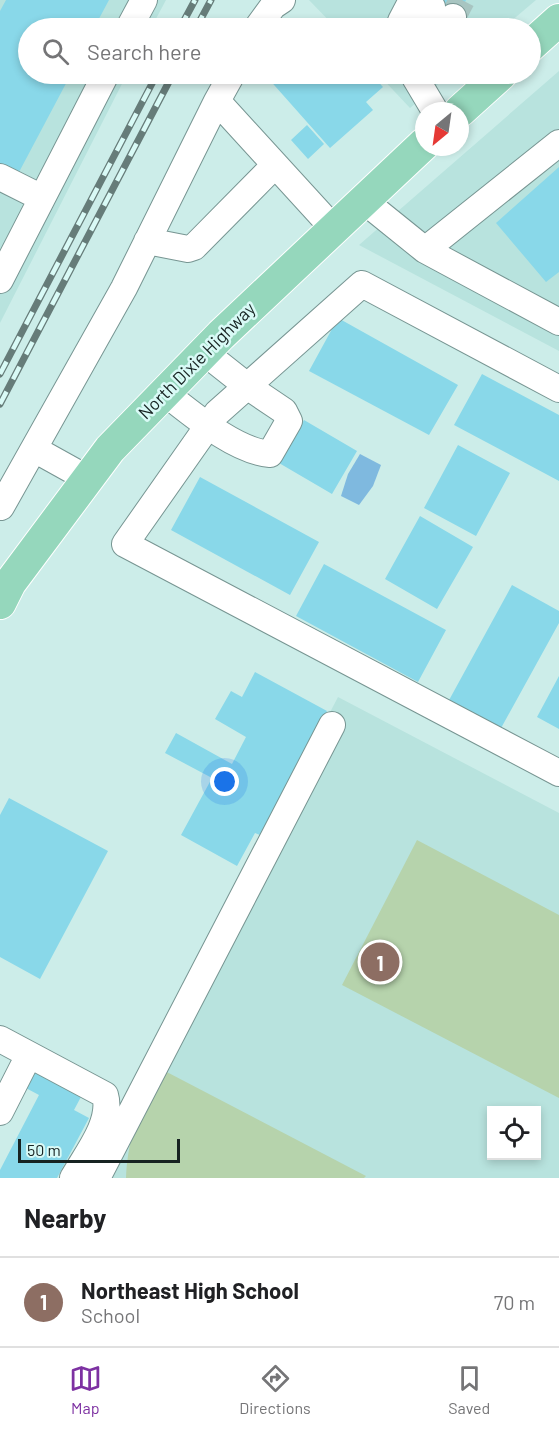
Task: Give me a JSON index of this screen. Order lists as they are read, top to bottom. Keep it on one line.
{"streets":{"main road":["North Dixie Highway"]},"scale_bar":"50 m","north":"bottom left","page":{"search":"Search here","pins":"1","scale":"50 m","heading":"Nearby","list":[{"mark":"1","name":"Northeast High School","note":"School","value":"70 m"}],"nav":["Map","Directions","Saved"]}}
